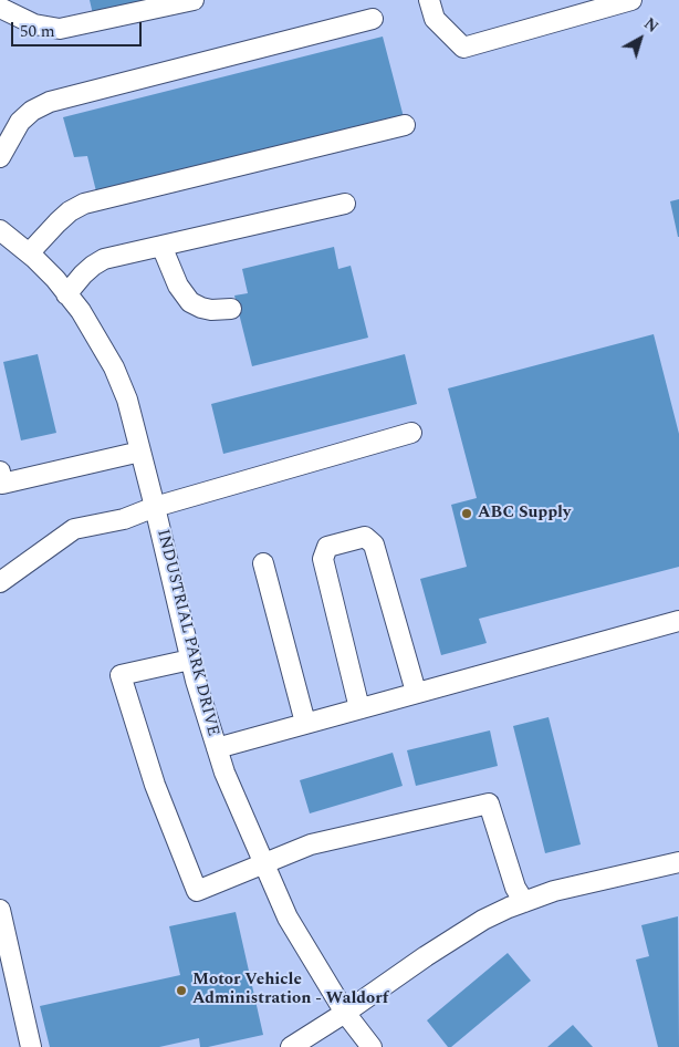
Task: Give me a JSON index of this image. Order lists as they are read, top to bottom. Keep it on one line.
{"streets":{"street":["INDUSTRIAL PARK DRIVE"]},"places":["ABC Supply","Motor Vehicle Administration - Waldorf"],"scale_bar":"50 m","north":"top right"}
